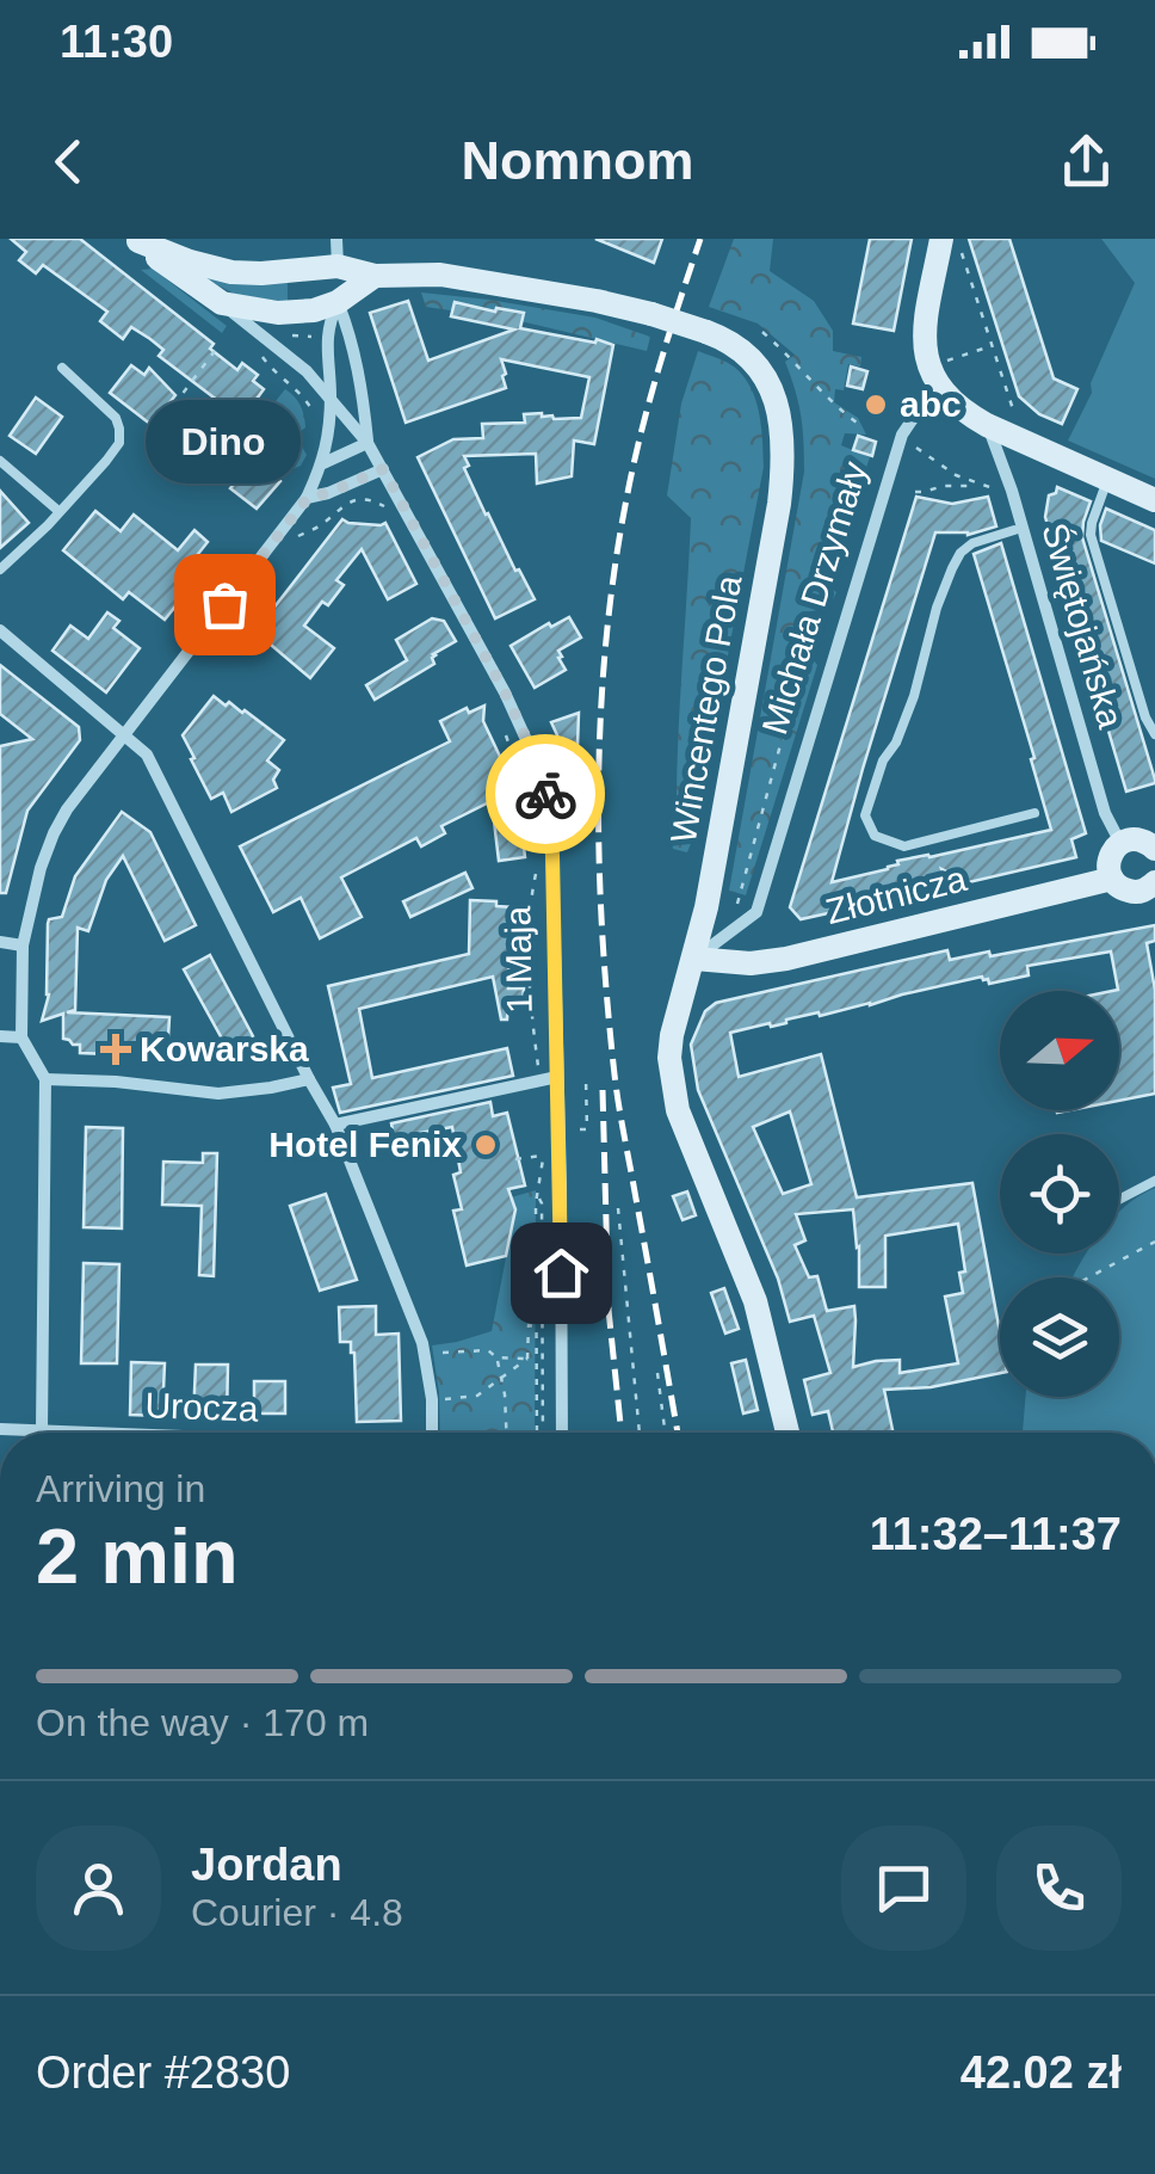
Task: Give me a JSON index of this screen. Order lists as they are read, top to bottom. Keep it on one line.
{"streets":{"street":["Michała Drzymały","Świętojańska","Wincentego Pola","Złotnicza","1 Maja","Urocza"]},"crossings":[["Michała Drzymały","Wincentego Pola"],["Michała Drzymały","Złotnicza"],["Wincentego Pola","Złotnicza"],["Wincentego Pola","1 Maja"]],"places":{"other":["abc","Dino","Hotel Fenix"],"health":["Kowarska"]},"north":"right","page":{"status":"11:30","header":"Nomnom","bubble":"Dino","heading":["2 min","Arriving in","11:32–11:37"],"panel":["Jordan","Courier · 4.8","Order #2830","42.02 zł"],"bar":"On the way · 170 m"}}
